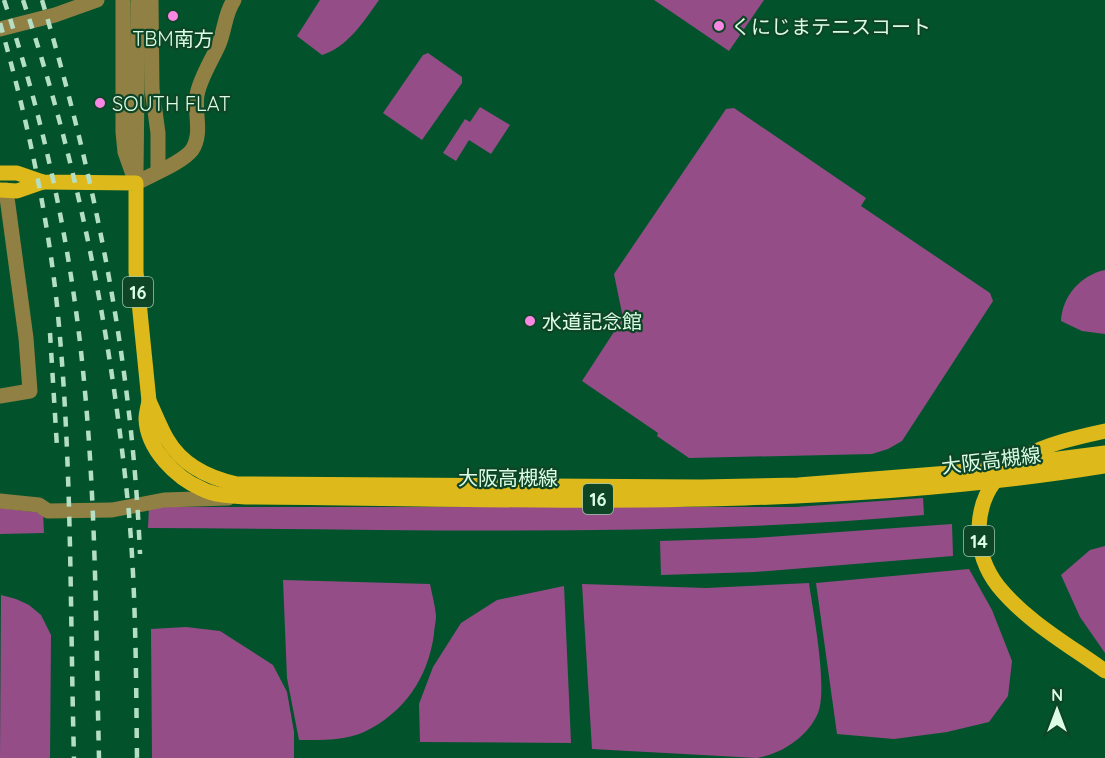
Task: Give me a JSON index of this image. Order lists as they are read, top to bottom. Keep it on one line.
{"streets":{"main road":["16","大阪高槻線","14"]},"places":["TBM南方","くにじまテニスコート","SOUTH FLAT","水道記念館"],"north":"top"}
